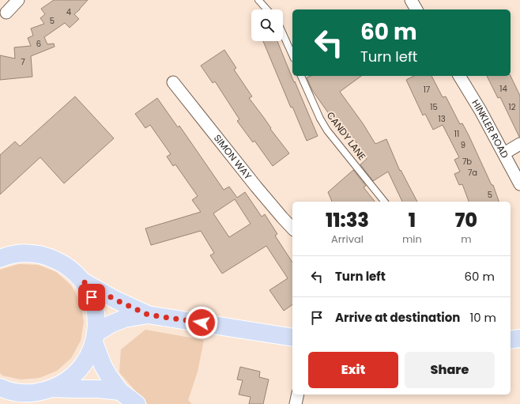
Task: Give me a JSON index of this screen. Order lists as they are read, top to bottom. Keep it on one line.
{"streets":{"street":["HINKLER ROAD","SIMON WAY"],"lane":["CANDY LANE"]},"house_numbers":["4","5","6","7","14","17","15","12","13","11","9","7b","7a","5"],"page":{"turn":["60 m","Turn left"],"eta":["11:33","Arrival","1","min","70","m"],"list":[{"name":"Turn left","value":"60 m"},{"name":"Arrive at destination","value":"10 m"}],"buttons":["Exit","Share"]}}
